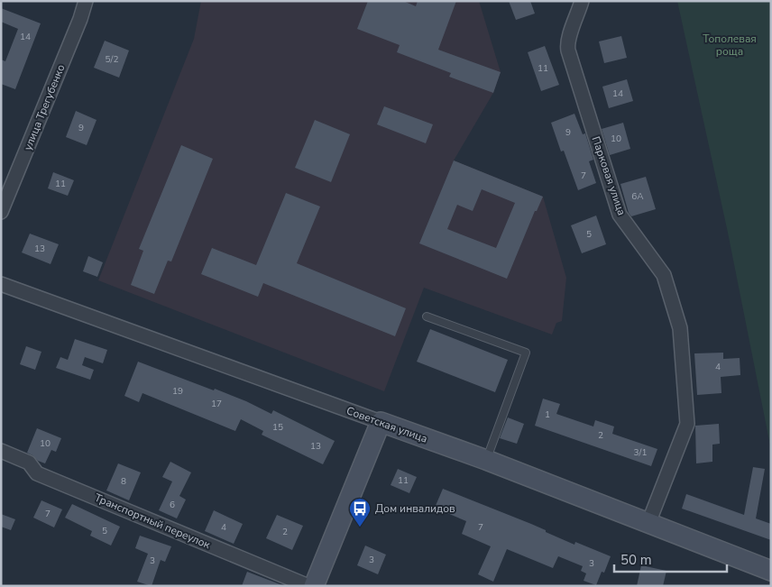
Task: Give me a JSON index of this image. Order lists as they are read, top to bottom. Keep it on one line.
{"streets":{"street":["улица Трегубенко","Парковая улица","Советская улица","Транспортный переулок"]},"crossings":[["Парковая улица","Советская улица"]],"parks":["Тополевая роща"],"places":{"bus stop":["Дом инвалидов"]},"house_numbers":["14","5/2","11","14","9","9","10","7","11","6А","5","13","4","19","17","1","15","2","10","13","3/1","11","8","6","7","4","7","5","2","3","3","3"],"scale_bar":"50 m"}
